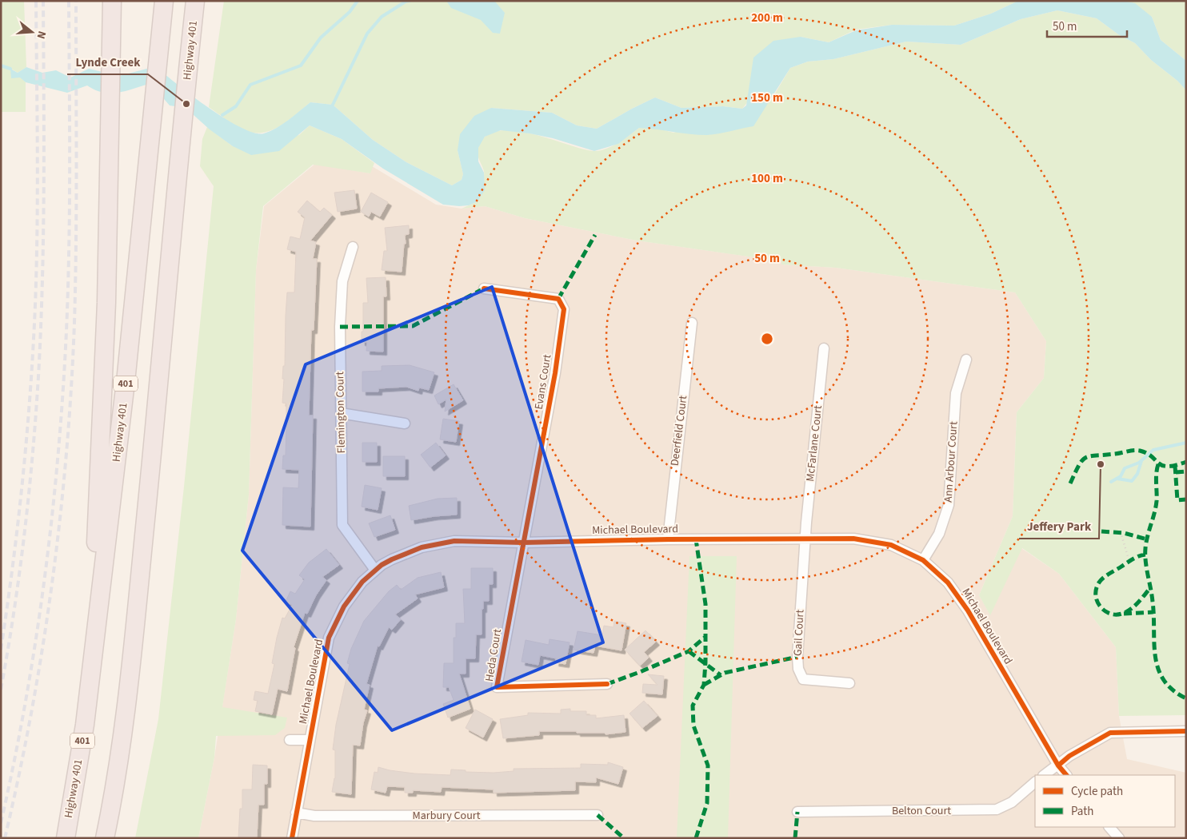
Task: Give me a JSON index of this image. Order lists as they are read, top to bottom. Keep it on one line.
{"streets":{"highway":["Highway 401","401"],"street":["Evans Court","Flemington Court","Deerfield Court","McFarlane Court","Ann Arbour Court","Michael Boulevard","Gail Court","Heda Court","Belton Court","Marbury Court"]},"crossings":[["Evans Court","Michael Boulevard"],["Evans Court","Heda Court"],["Flemington Court","Michael Boulevard"],["Deerfield Court","Michael Boulevard"],["McFarlane Court","Michael Boulevard"],["McFarlane Court","Gail Court"],["Ann Arbour Court","Michael Boulevard"],["Michael Boulevard","Gail Court"],["Michael Boulevard","Heda Court"],["Michael Boulevard","Marbury Court"]],"places":["Lynde Creek","Jeffery Park"],"legend":["Cycle path","Path"],"scale_bar":"50 m","north":"right","rings":["200 m","150 m","100 m","50 m"]}
